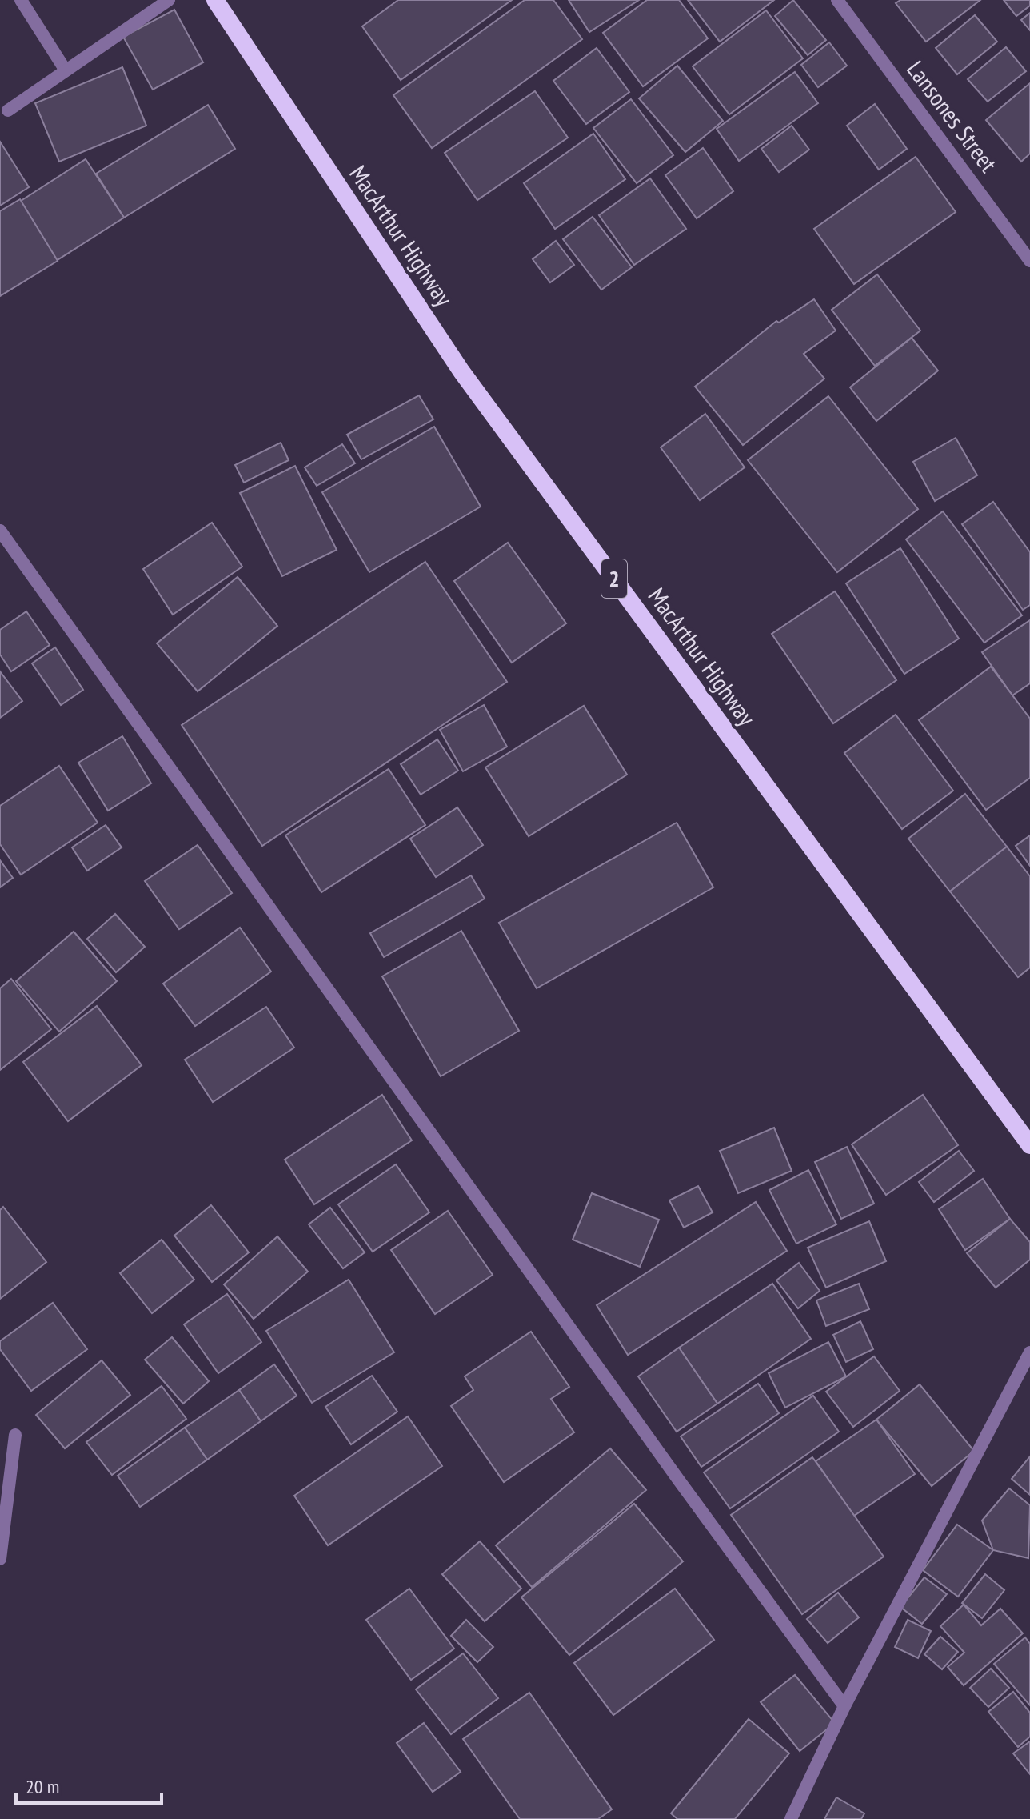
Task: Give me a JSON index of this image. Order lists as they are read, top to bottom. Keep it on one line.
{"streets":{"highway":["MacArthur Highway","2"],"street":["Lansones Street"]},"scale_bar":"20 m"}
